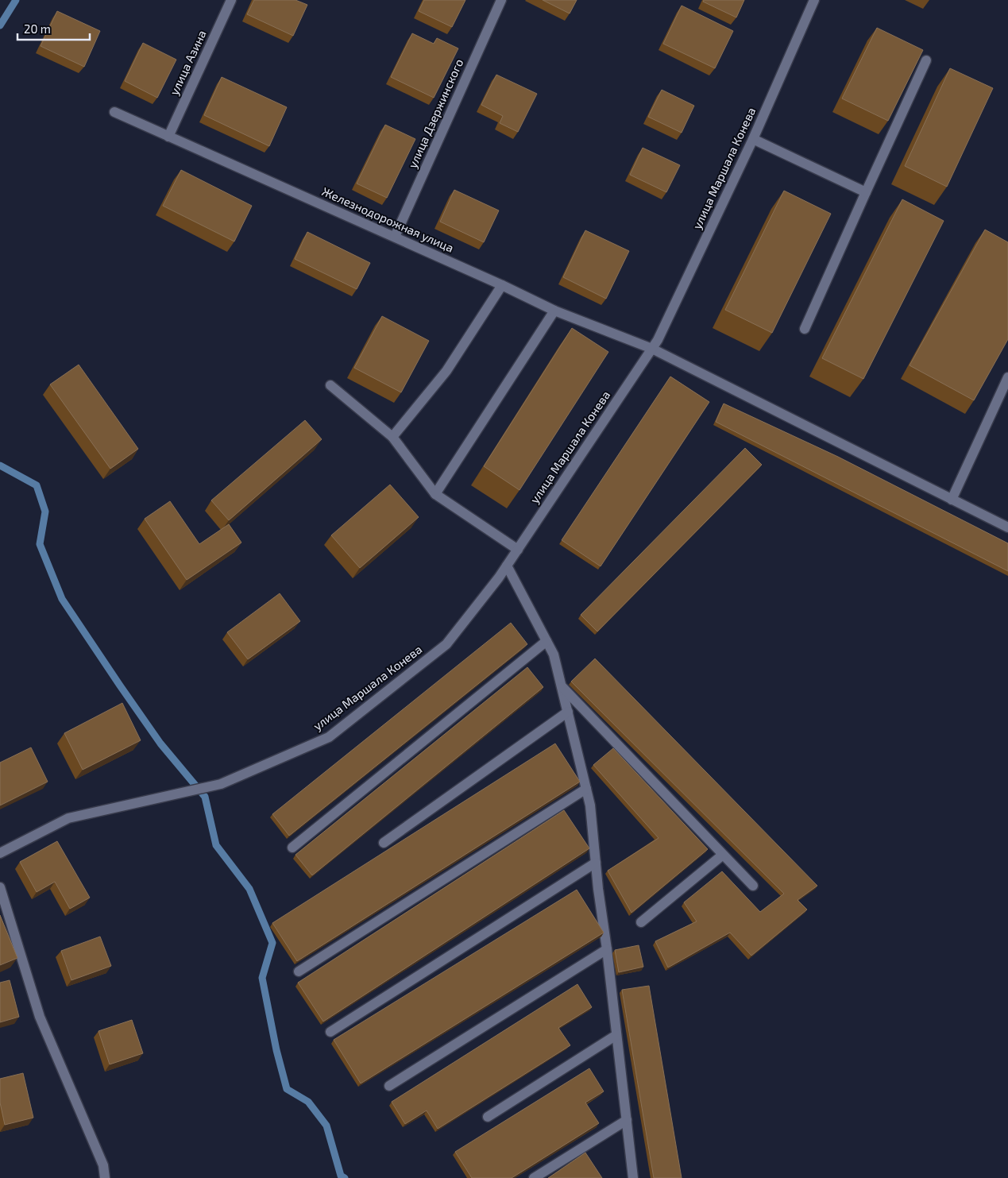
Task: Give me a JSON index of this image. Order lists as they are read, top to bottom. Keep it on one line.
{"streets":{"street":["улица Азина","улица Дзержинского","улица Маршала Конева","Железнодорожная улица"]},"crossings":[["улица Азина","Железнодорожная улица"],["улица Дзержинского","Железнодорожная улица"],["улица Маршала Конева","Железнодорожная улица"]],"scale_bar":"20 m"}
